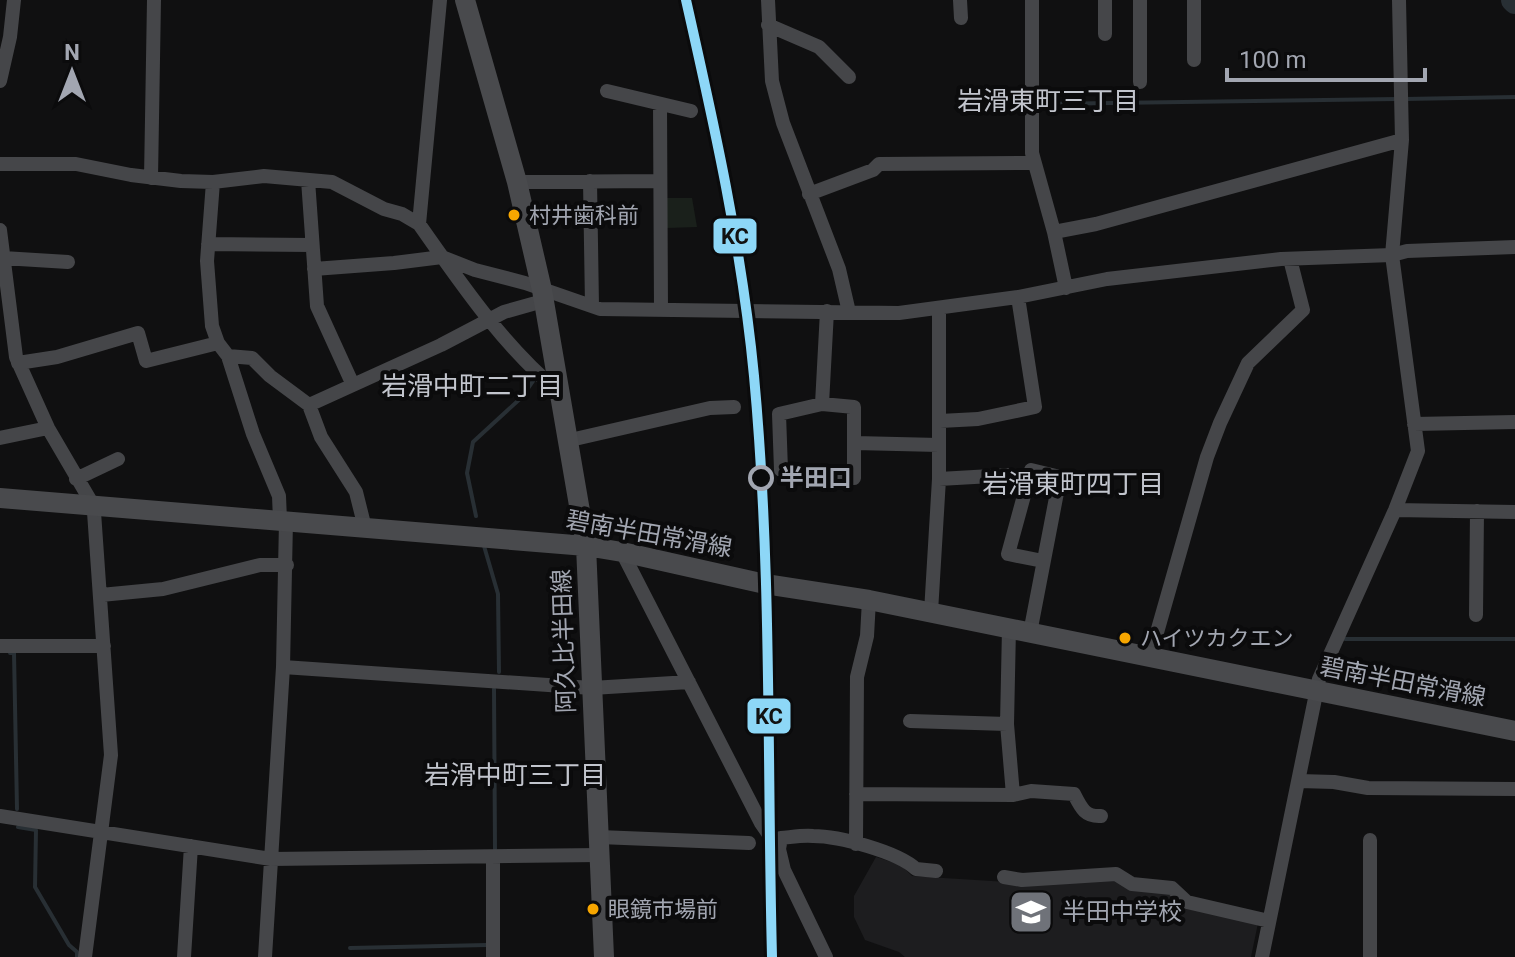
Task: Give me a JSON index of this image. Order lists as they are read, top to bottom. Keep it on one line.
{"streets":{"main road":["碧南半田常滑線","阿久比半田線"]},"crossings":[["碧南半田常滑線","阿久比半田線"]],"districts":["岩滑東町三丁目","岩滑中町二丁目","岩滑東町四丁目","岩滑中町三丁目"],"places":{"other":["村井歯科前","半田口","ハイツカクエン","眼鏡市場前"],"school or university":["半田中学校"]},"lines":["transit line KC"],"scale_bar":"100 m","north":"top"}
